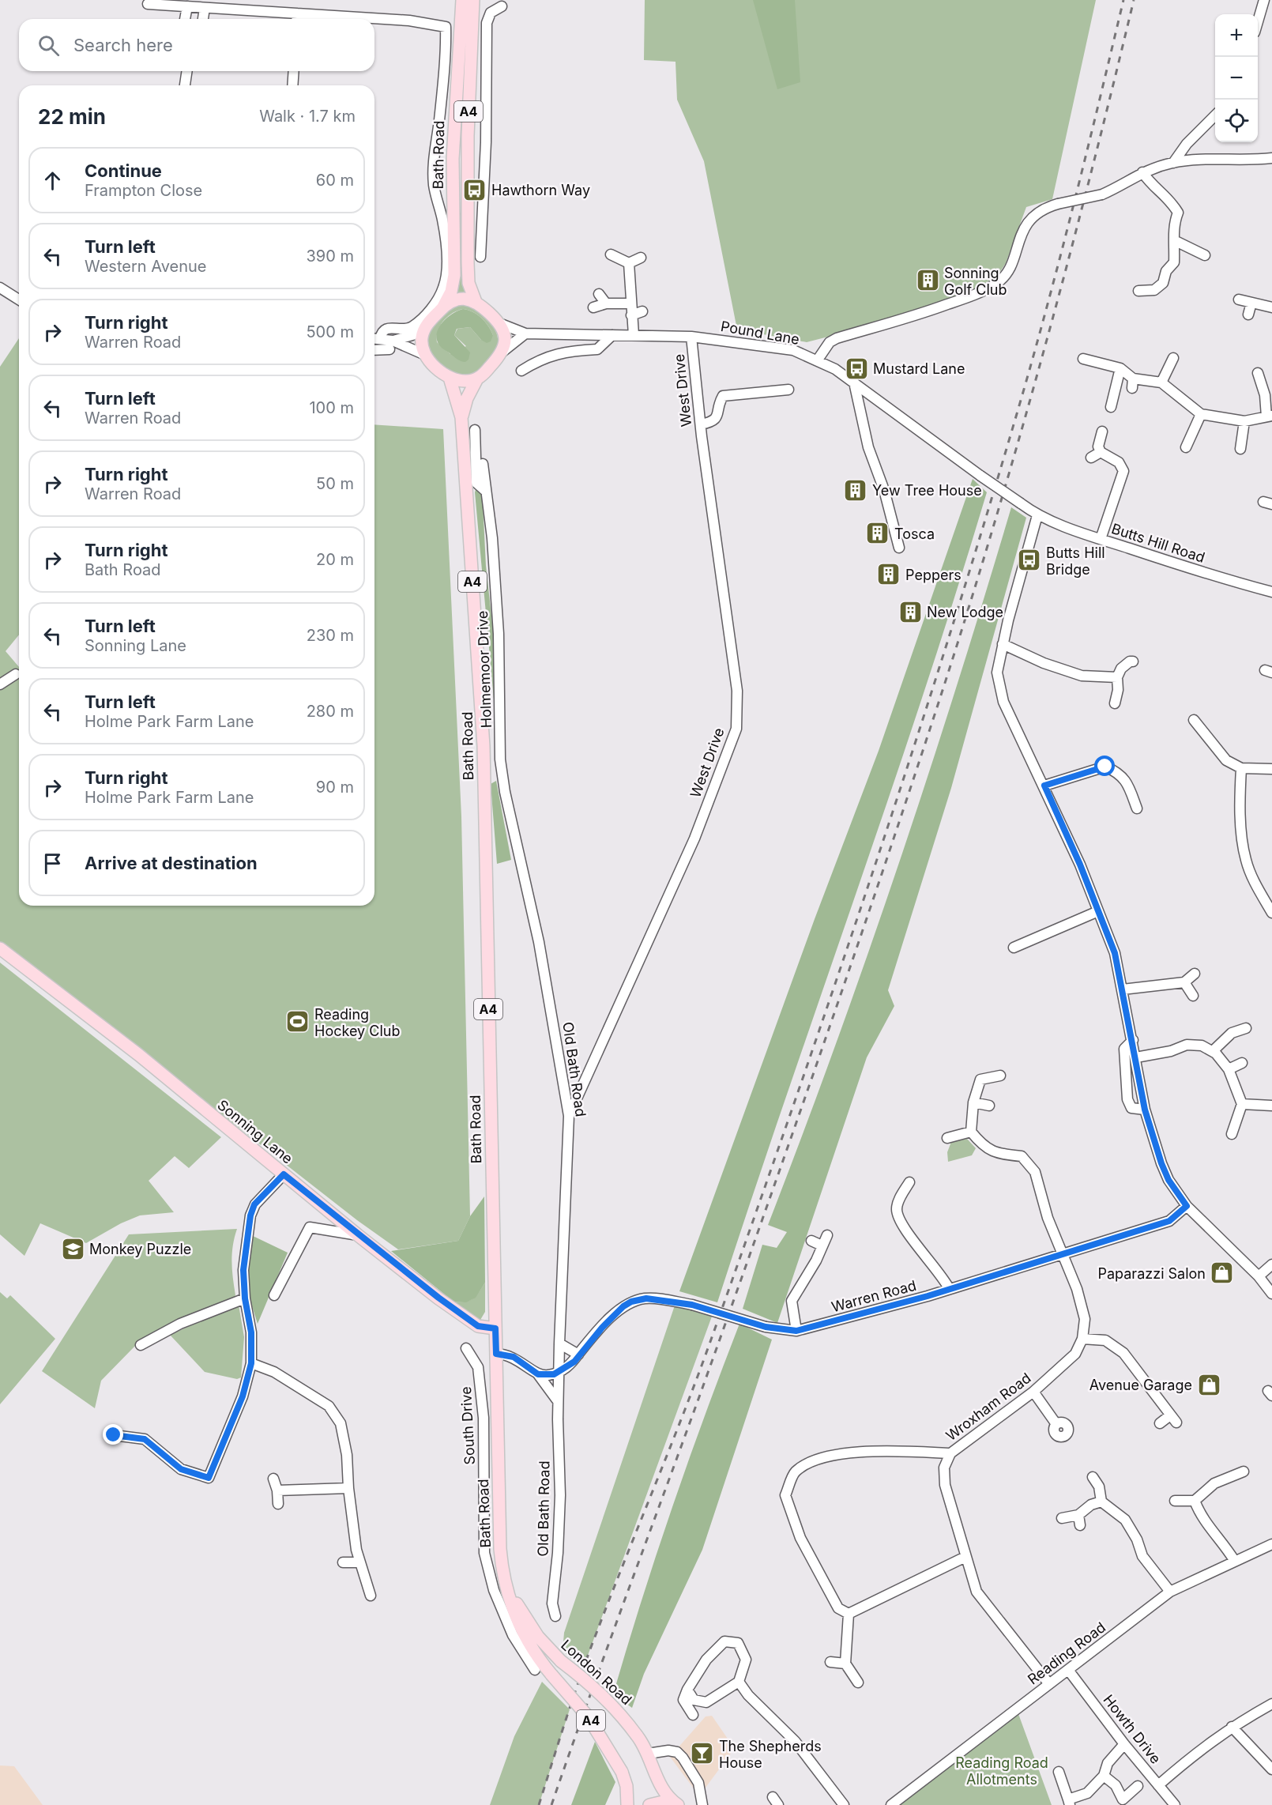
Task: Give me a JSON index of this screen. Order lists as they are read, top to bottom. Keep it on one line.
{"streets":{"main road":["A4","Bath Road","Sonning Lane","London Road"],"street":["Pound Lane","West Drive","Butts Hill Road","Holmemoor Drive","Old Bath Road","Warren Road","Wroxham Road","South Drive","Reading Road","Howth Drive"]},"crossings":[["A4","London Road"],["Bath Road","Pound Lane"],["Bath Road","Holmemoor Drive"],["Bath Road","Sonning Lane"],["Bath Road","London Road"],["Pound Lane","West Drive"],["Pound Lane","Butts Hill Road"],["West Drive","Old Bath Road"],["Holmemoor Drive","Old Bath Road"],["Old Bath Road","Warren Road"],["Warren Road","Wroxham Road"],["Wroxham Road","Reading Road"],["Reading Road","Howth Drive"]],"parks":["Reading Road Allotments"],"places":{"bus stop":["Hawthorn Way","Mustard Lane","Butts Hill Bridge"],"building":["Sonning Golf Club","Yew Tree House","Tosca","Peppers","New Lodge"],"sports":["Reading Hockey Club"],"school or university":["Monkey Puzzle"],"shop":["Paparazzi Salon","Avenue Garage"],"bar":["The Shepherds House"]},"page":{"map_buttons":["+","−"],"search":"Search here","heading":["22 min","Walk · 1.7 km"],"list":[["Continue","Frampton Close","60 m"],["Turn left","Western Avenue","390 m"],["Turn right","Warren Road","500 m"],["Turn left","Warren Road","100 m"],["Turn right","Warren Road","50 m"],["Turn right","Bath Road","20 m"],["Turn left","Sonning Lane","230 m"],["Turn left","Holme Park Farm Lane","280 m"],["Turn right","Holme Park Farm Lane","90 m"],"Arrive at destination"]}}
